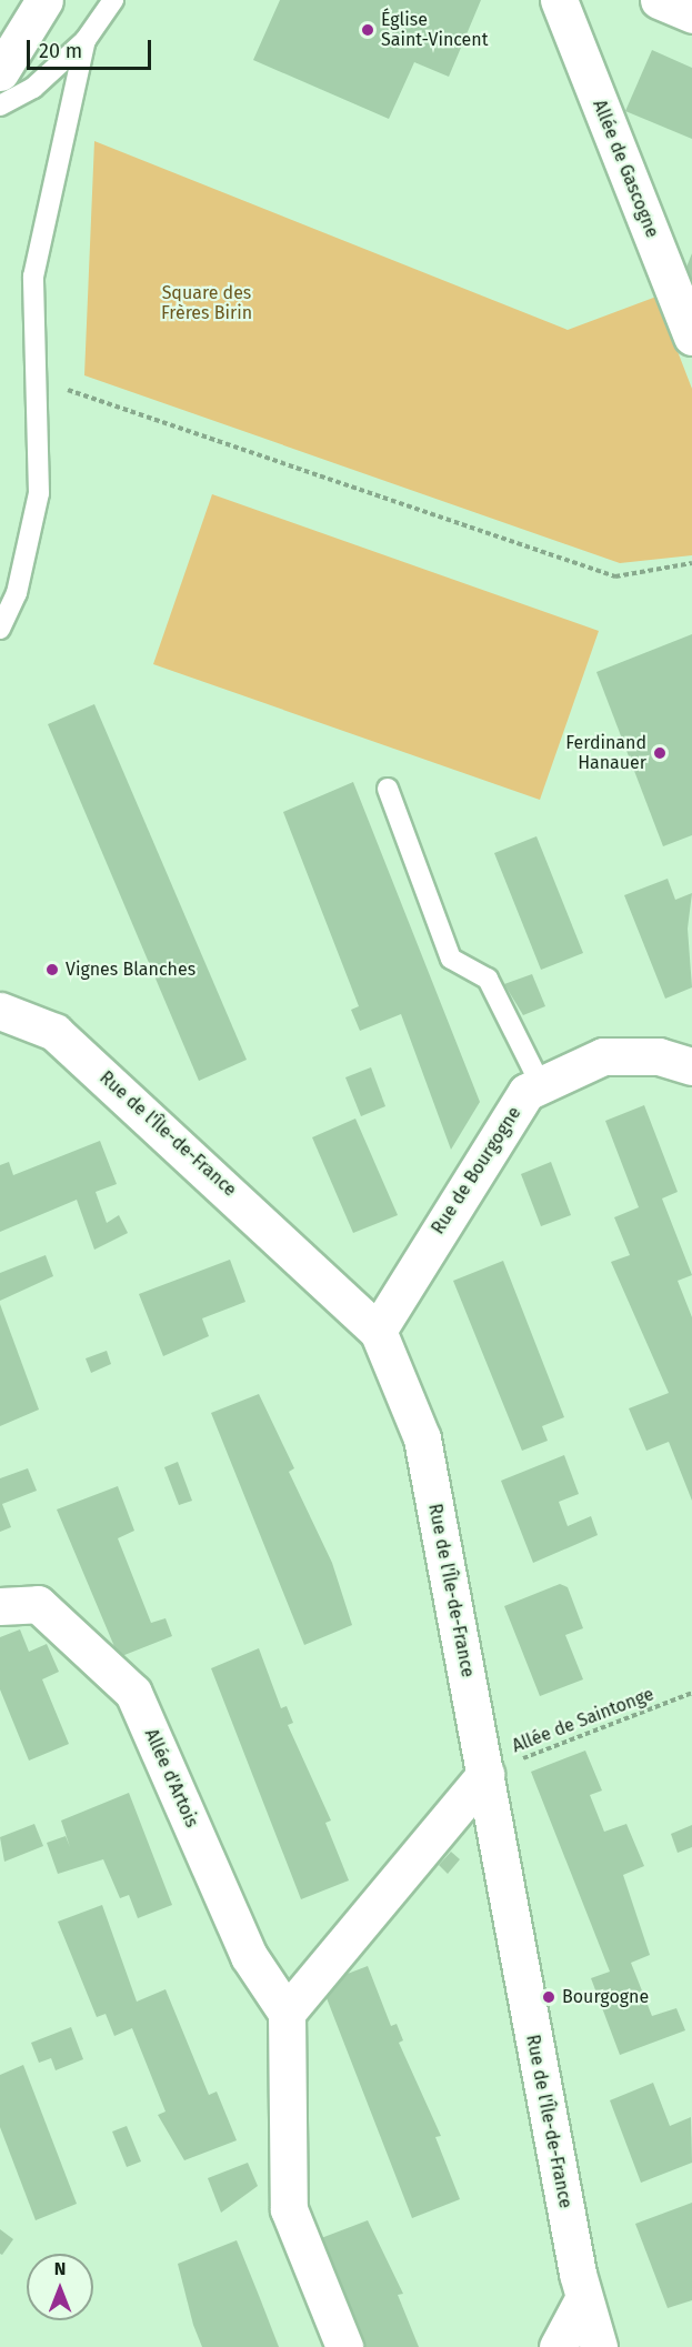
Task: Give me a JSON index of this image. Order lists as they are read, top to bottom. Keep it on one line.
{"streets":{"street":["Allée de Gascogne","Rue de l'Île-de-France","Rue de Bourgogne","Allée d'Artois"],"path":["Allée de Saintonge"]},"crossings":[["Rue de l'Île-de-France","Rue de Bourgogne"],["Rue de l'Île-de-France","Allée de Saintonge"]],"parks":["Square des Frères Birin"],"places":["Église Saint-Vincent","Ferdinand Hanauer","Vignes Blanches","Bourgogne"],"scale_bar":"20 m","north":"top"}
